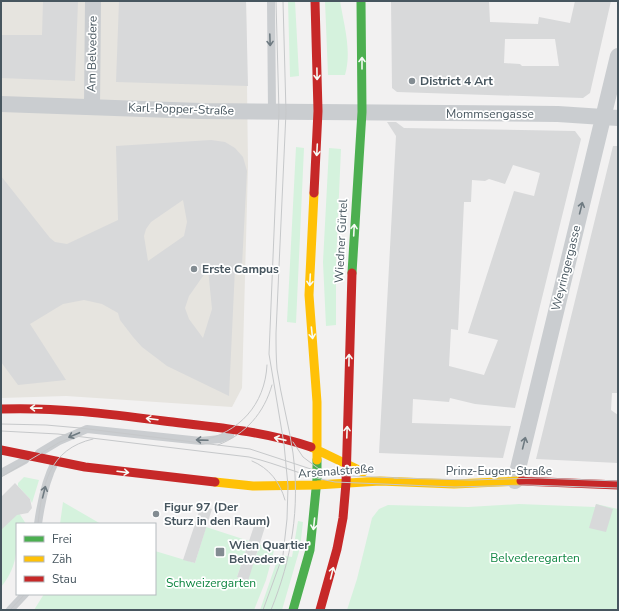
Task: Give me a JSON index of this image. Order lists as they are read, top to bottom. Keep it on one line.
{"streets":{"main road":["Wiedner Gürtel","Arsenalstraße","Prinz-Eugen-Straße"],"street":["Am Belvedere","Karl-Popper-Straße","Mommsengasse","Weyringergasse"]},"crossings":[["Am Belvedere","Karl-Popper-Straße"],["Karl-Popper-Straße","Mommsengasse"],["Karl-Popper-Straße","Wiedner Gürtel"],["Mommsengasse","Wiedner Gürtel"],["Mommsengasse","Weyringergasse"],["Wiedner Gürtel","Arsenalstraße"],["Weyringergasse","Prinz-Eugen-Straße"],["Arsenalstraße","Prinz-Eugen-Straße"]],"one_way":["Weyringergasse"],"parks":["Belvederegarten","Schweizergarten"],"places":{"other":["District 4 Art","Erste Campus","Figur 97 (Der Sturz in den Raum)"],"transit":["Wien Quartier Belvedere"]},"legend":["Frei","Zäh","Stau"]}
